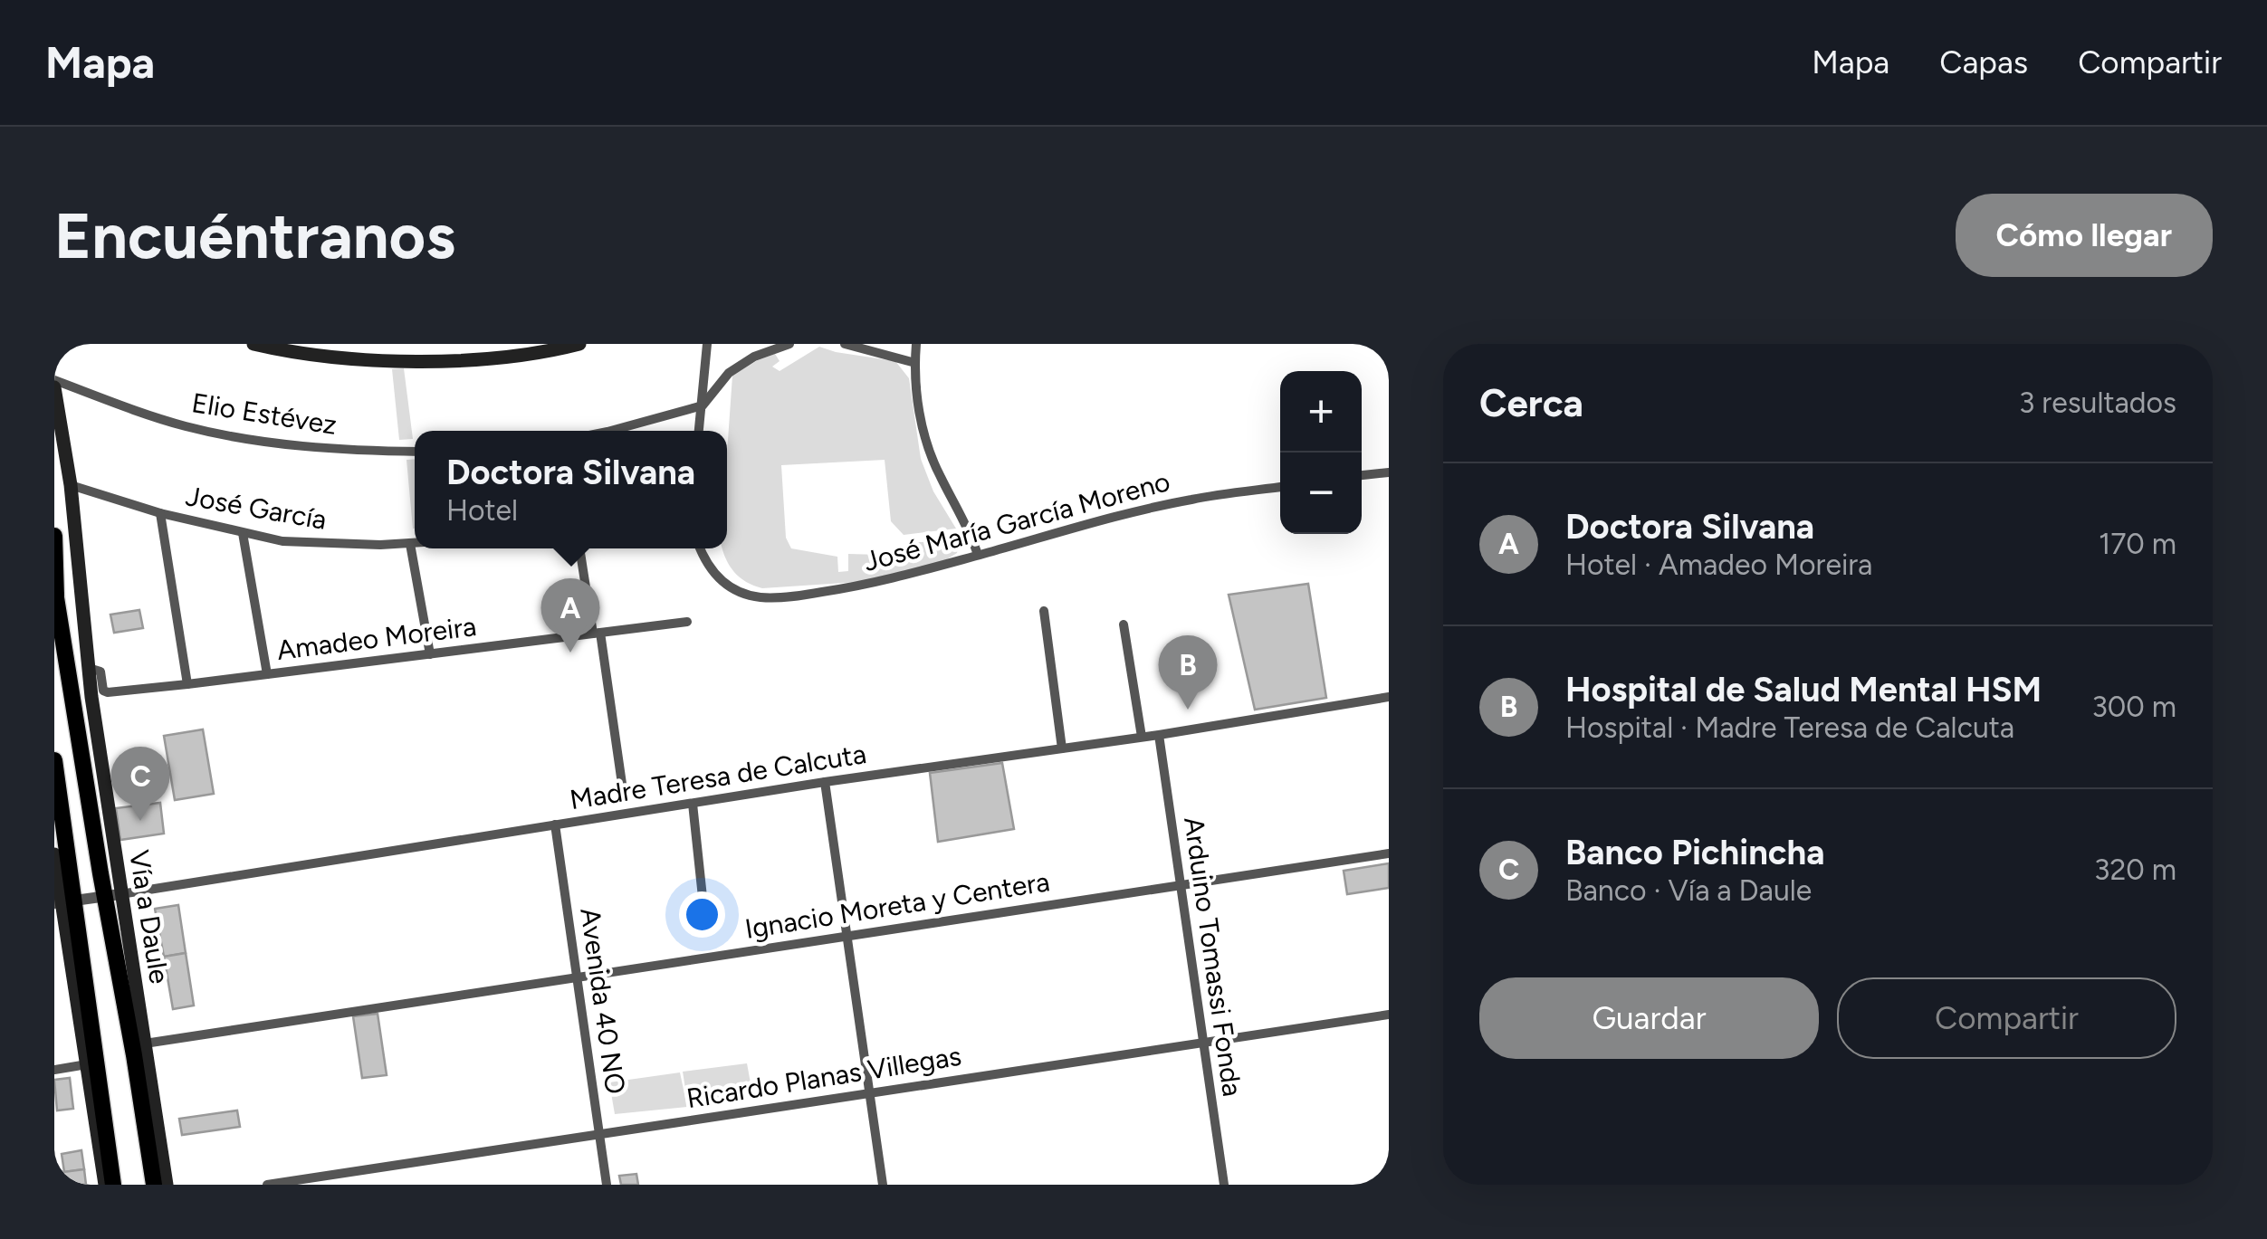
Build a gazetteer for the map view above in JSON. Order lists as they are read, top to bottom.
{
  "streets": {
    "main road": ["Vía a Daule"],
    "street": [
      "Elio Estévez",
      "José García",
      "José María García Moreno",
      "Amadeo Moreira",
      "Madre Teresa de Calcuta",
      "Ignacio Moreta y Centera",
      "Arduino Tomassi Fonda",
      "Avenida 40 NO",
      "Ricardo Planas Villegas"
    ]
  },
  "crossings": [
    ["José García", "Vía a Daule"],
    ["Amadeo Moreira", "Vía a Daule"],
    ["Madre Teresa de Calcuta", "Vía a Daule"],
    ["Madre Teresa de Calcuta", "Arduino Tomassi Fonda"],
    ["Madre Teresa de Calcuta", "Avenida 40 NO"],
    ["Ignacio Moreta y Centera", "Vía a Daule"],
    ["Ignacio Moreta y Centera", "Arduino Tomassi Fonda"],
    ["Ignacio Moreta y Centera", "Avenida 40 NO"],
    ["Arduino Tomassi Fonda", "Ricardo Planas Villegas"],
    ["Avenida 40 NO", "Ricardo Planas Villegas"]
  ],
  "page": {
    "header": "Mapa",
    "nav": ["Mapa", "Capas", "Compartir"],
    "buttons": [
      "Cómo llegar",
      ["Guardar", "Compartir"]
    ],
    "title": "Encuéntranos",
    "heading": ["Cerca", "3 resultados"],
    "map_buttons": ["+", "−"],
    "popup": ["Doctora Silvana", "Hotel"],
    "list": [
      {
        "mark": "A",
        "name": "Doctora Silvana",
        "note": "Hotel · Amadeo Moreira",
        "value": "170 m"
      },
      {
        "mark": "B",
        "name": "Hospital de Salud Mental HSM",
        "note": "Hospital · Madre Teresa de Calcuta",
        "value": "300 m"
      },
      {
        "mark": "C",
        "name": "Banco Pichincha",
        "note": "Banco · Vía a Daule",
        "value": "320 m"
      }
    ],
    "pins": ["A", "B", "C"]
  }
}
